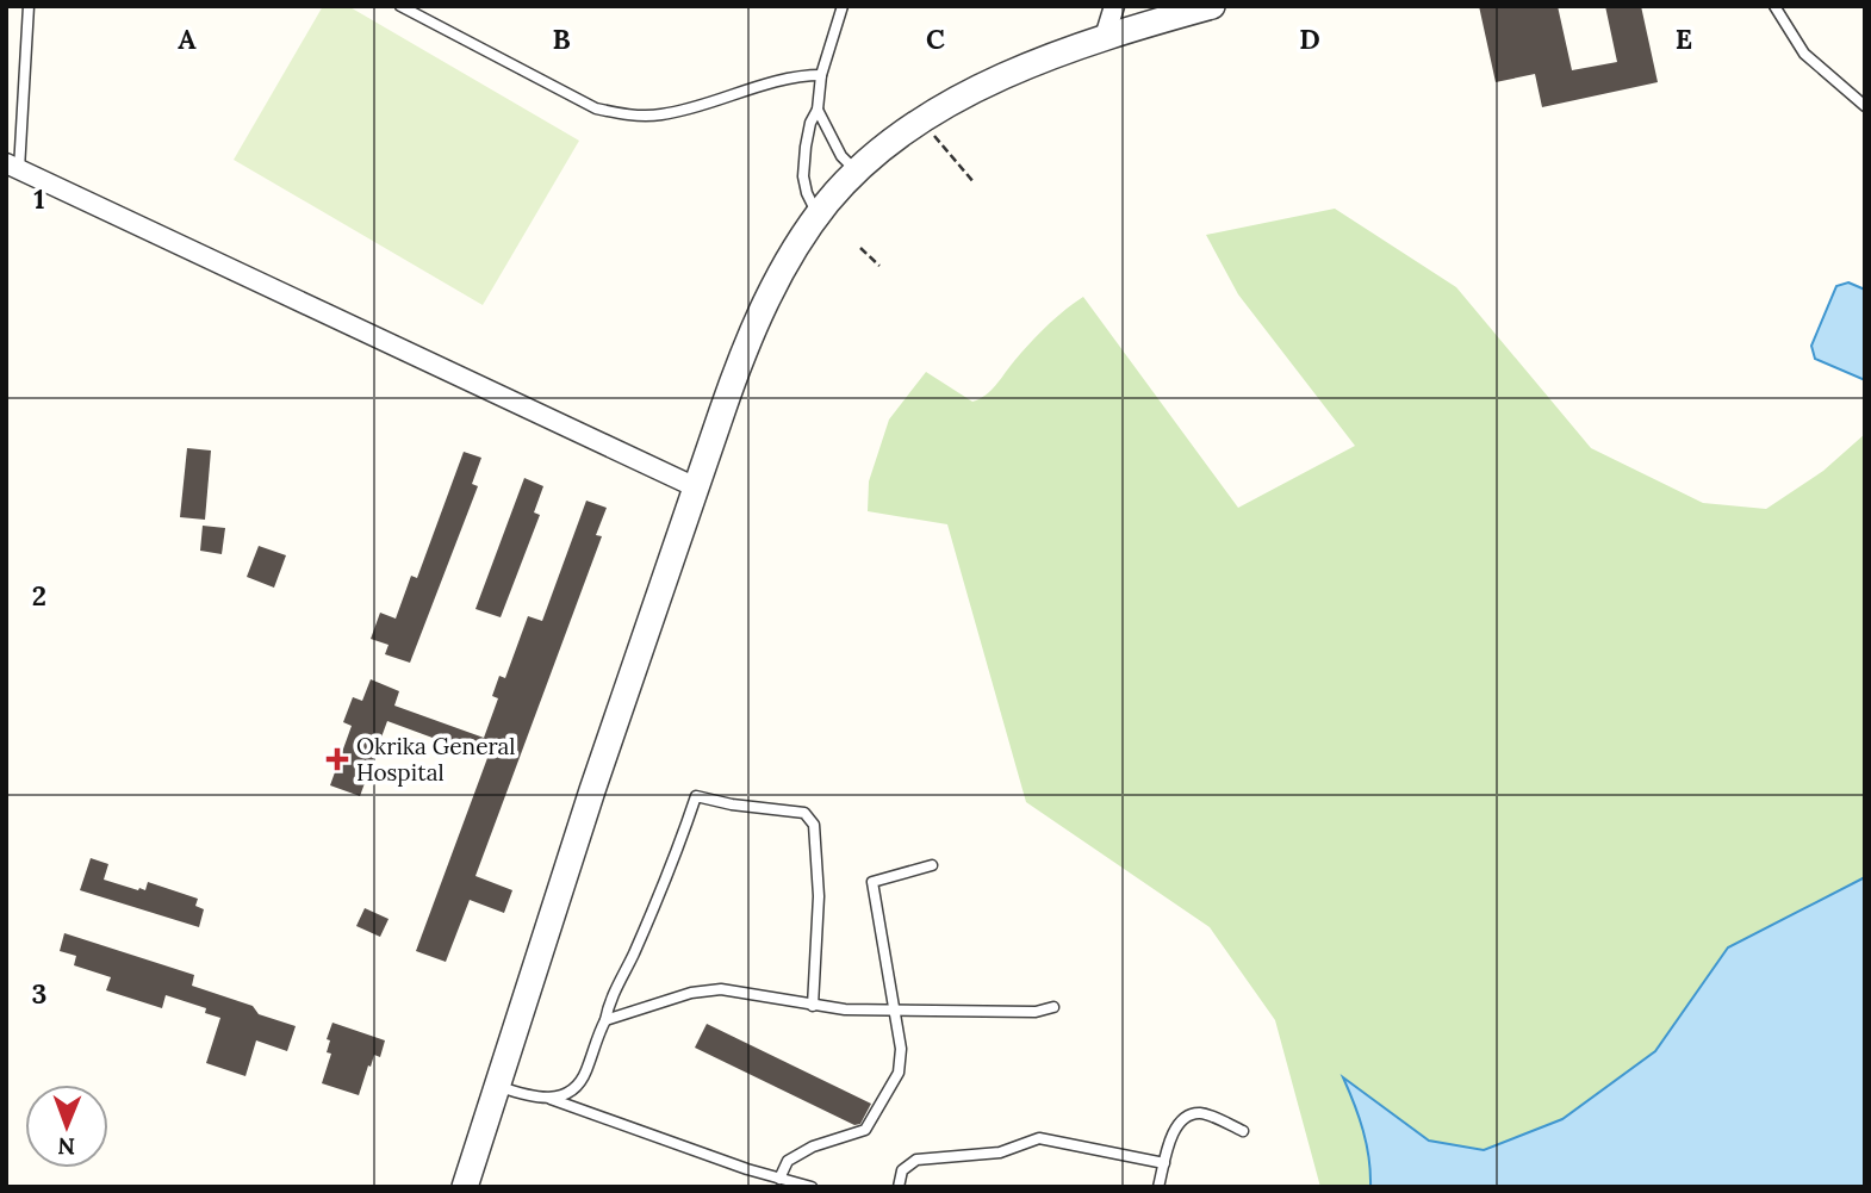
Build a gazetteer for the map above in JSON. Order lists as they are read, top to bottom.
{
  "places": {
    "health": ["Okrika General Hospital"]
  },
  "north": "bottom",
  "grid": {
    "columns": [
      "A",
      "B",
      "C",
      "D",
      "E"
    ],
    "rows": ["1", "2", "3"]
  }
}
